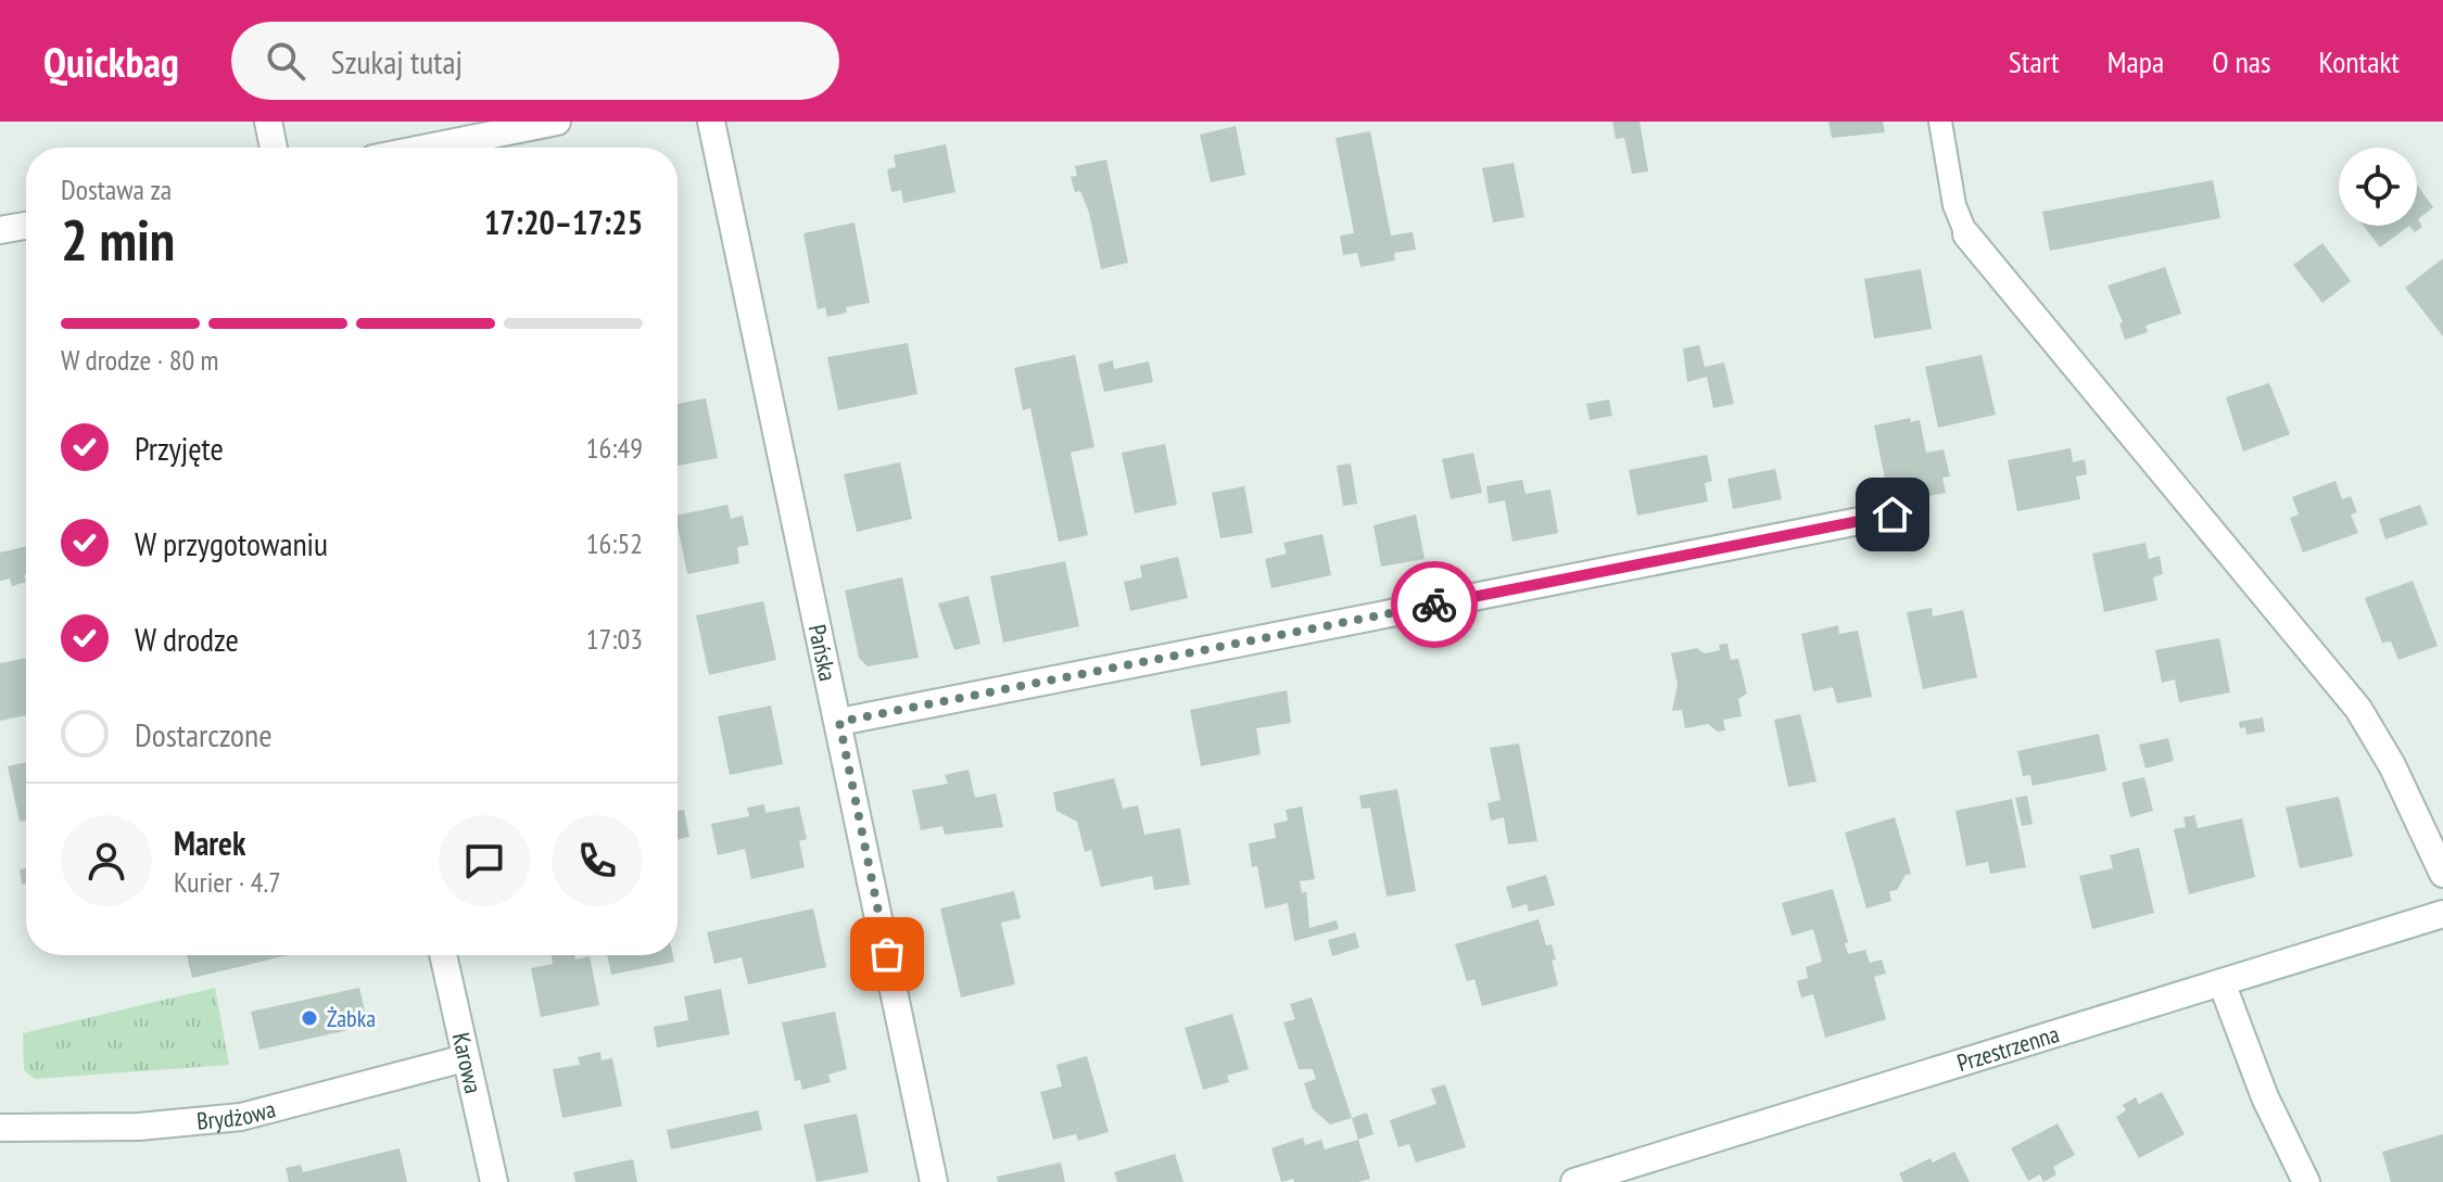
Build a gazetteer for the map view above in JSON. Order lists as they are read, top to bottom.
{
  "streets": {
    "street": [
      "Pańska",
      "Przestrzenna",
      "Karowa",
      "Brydżowa"
    ]
  },
  "crossings": [
    ["Karowa", "Brydżowa"]
  ],
  "places": ["Żabka"],
  "page": {
    "header": "Quickbag",
    "search": "Szukaj tutaj",
    "nav": [
      "Start",
      "Mapa",
      "O nas",
      "Kontakt"
    ],
    "heading": ["2 min", "Dostawa za", "17:20–17:25"],
    "panel": ["Marek", "Kurier · 4.7"],
    "bar": "W drodze · 80 m",
    "list": [
      ["Przyjęte", "16:49"],
      ["W przygotowaniu", "16:52"],
      ["W drodze", "17:03"],
      "Dostarczone"
    ]
  }
}
